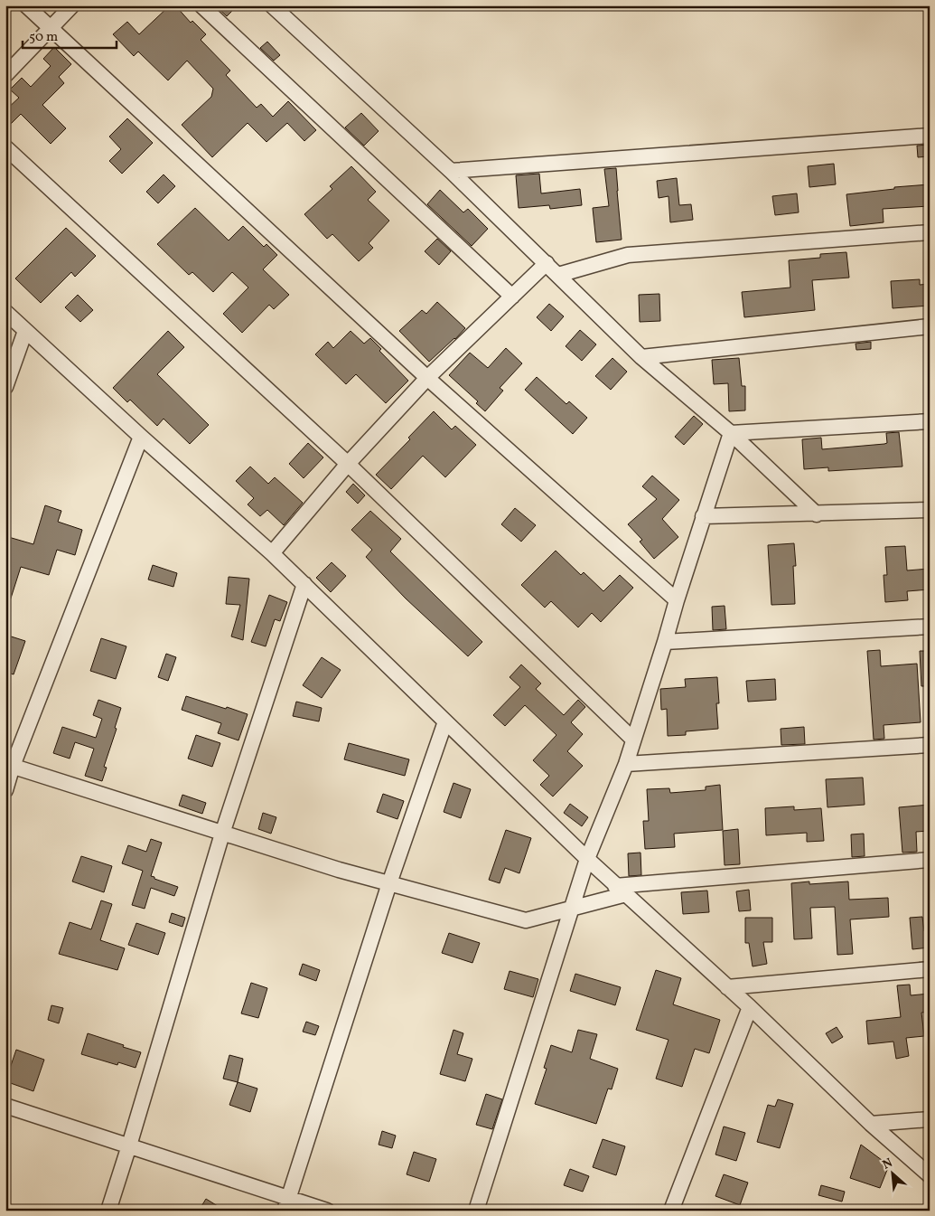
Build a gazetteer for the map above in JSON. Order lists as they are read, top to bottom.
{
  "scale_bar": "50 m",
  "north": "top left"
}
